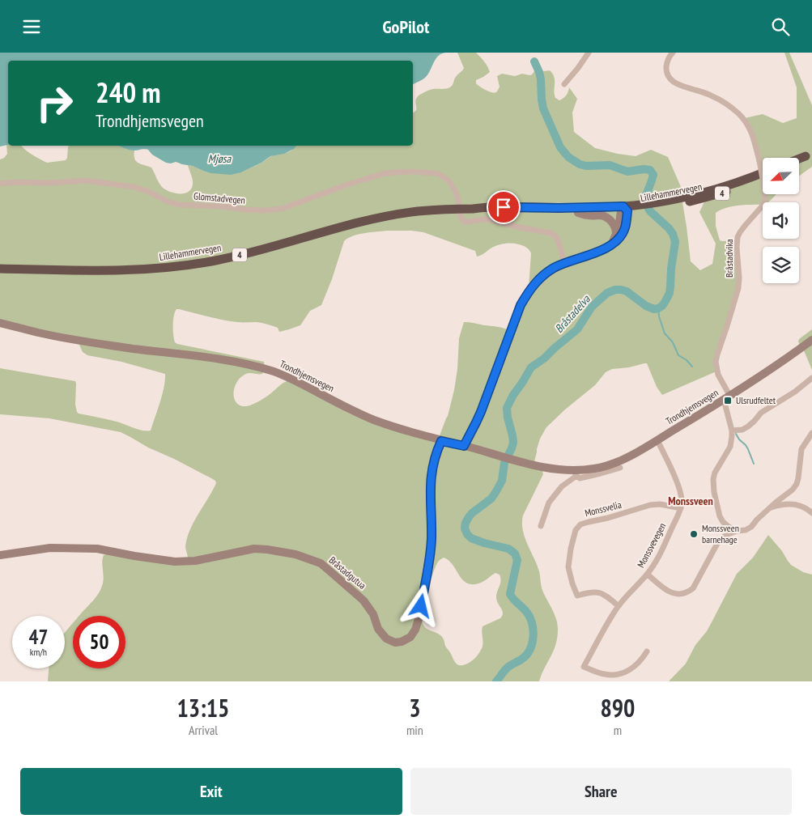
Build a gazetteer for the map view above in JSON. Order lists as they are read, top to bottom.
{
  "streets": {
    "highway": ["Lillehammervegen", "4"],
    "main road": ["Trondhjemsvegen", "Bråstadgutua"],
    "street": [
      "Glomstadvegen",
      "Bråstadvika",
      "Monssvelia",
      "Monssvevegen"
    ]
  },
  "crossings": [
    ["Bråstadvika", "Trondhjemsvegen"],
    ["Trondhjemsvegen", "Monssvevegen"],
    ["Trondhjemsvegen", "Bråstadgutua"],
    ["Monssvelia", "Monssvevegen"]
  ],
  "districts": ["Monssveen"],
  "water": ["Mjøsa", "Bråstadelva"],
  "places": {
    "transit": ["Ulsrudfeltet"],
    "other": ["Monssveen barnehage"]
  },
  "north": "bottom left",
  "page": {
    "header": "GoPilot",
    "turn": ["240 m", "Trondhjemsvegen"],
    "speed": "47 km/h",
    "limit": "50",
    "eta": [
      "13:15",
      "Arrival",
      "3",
      "min",
      "890",
      "m"
    ],
    "buttons": ["Exit", "Share"]
  }
}
